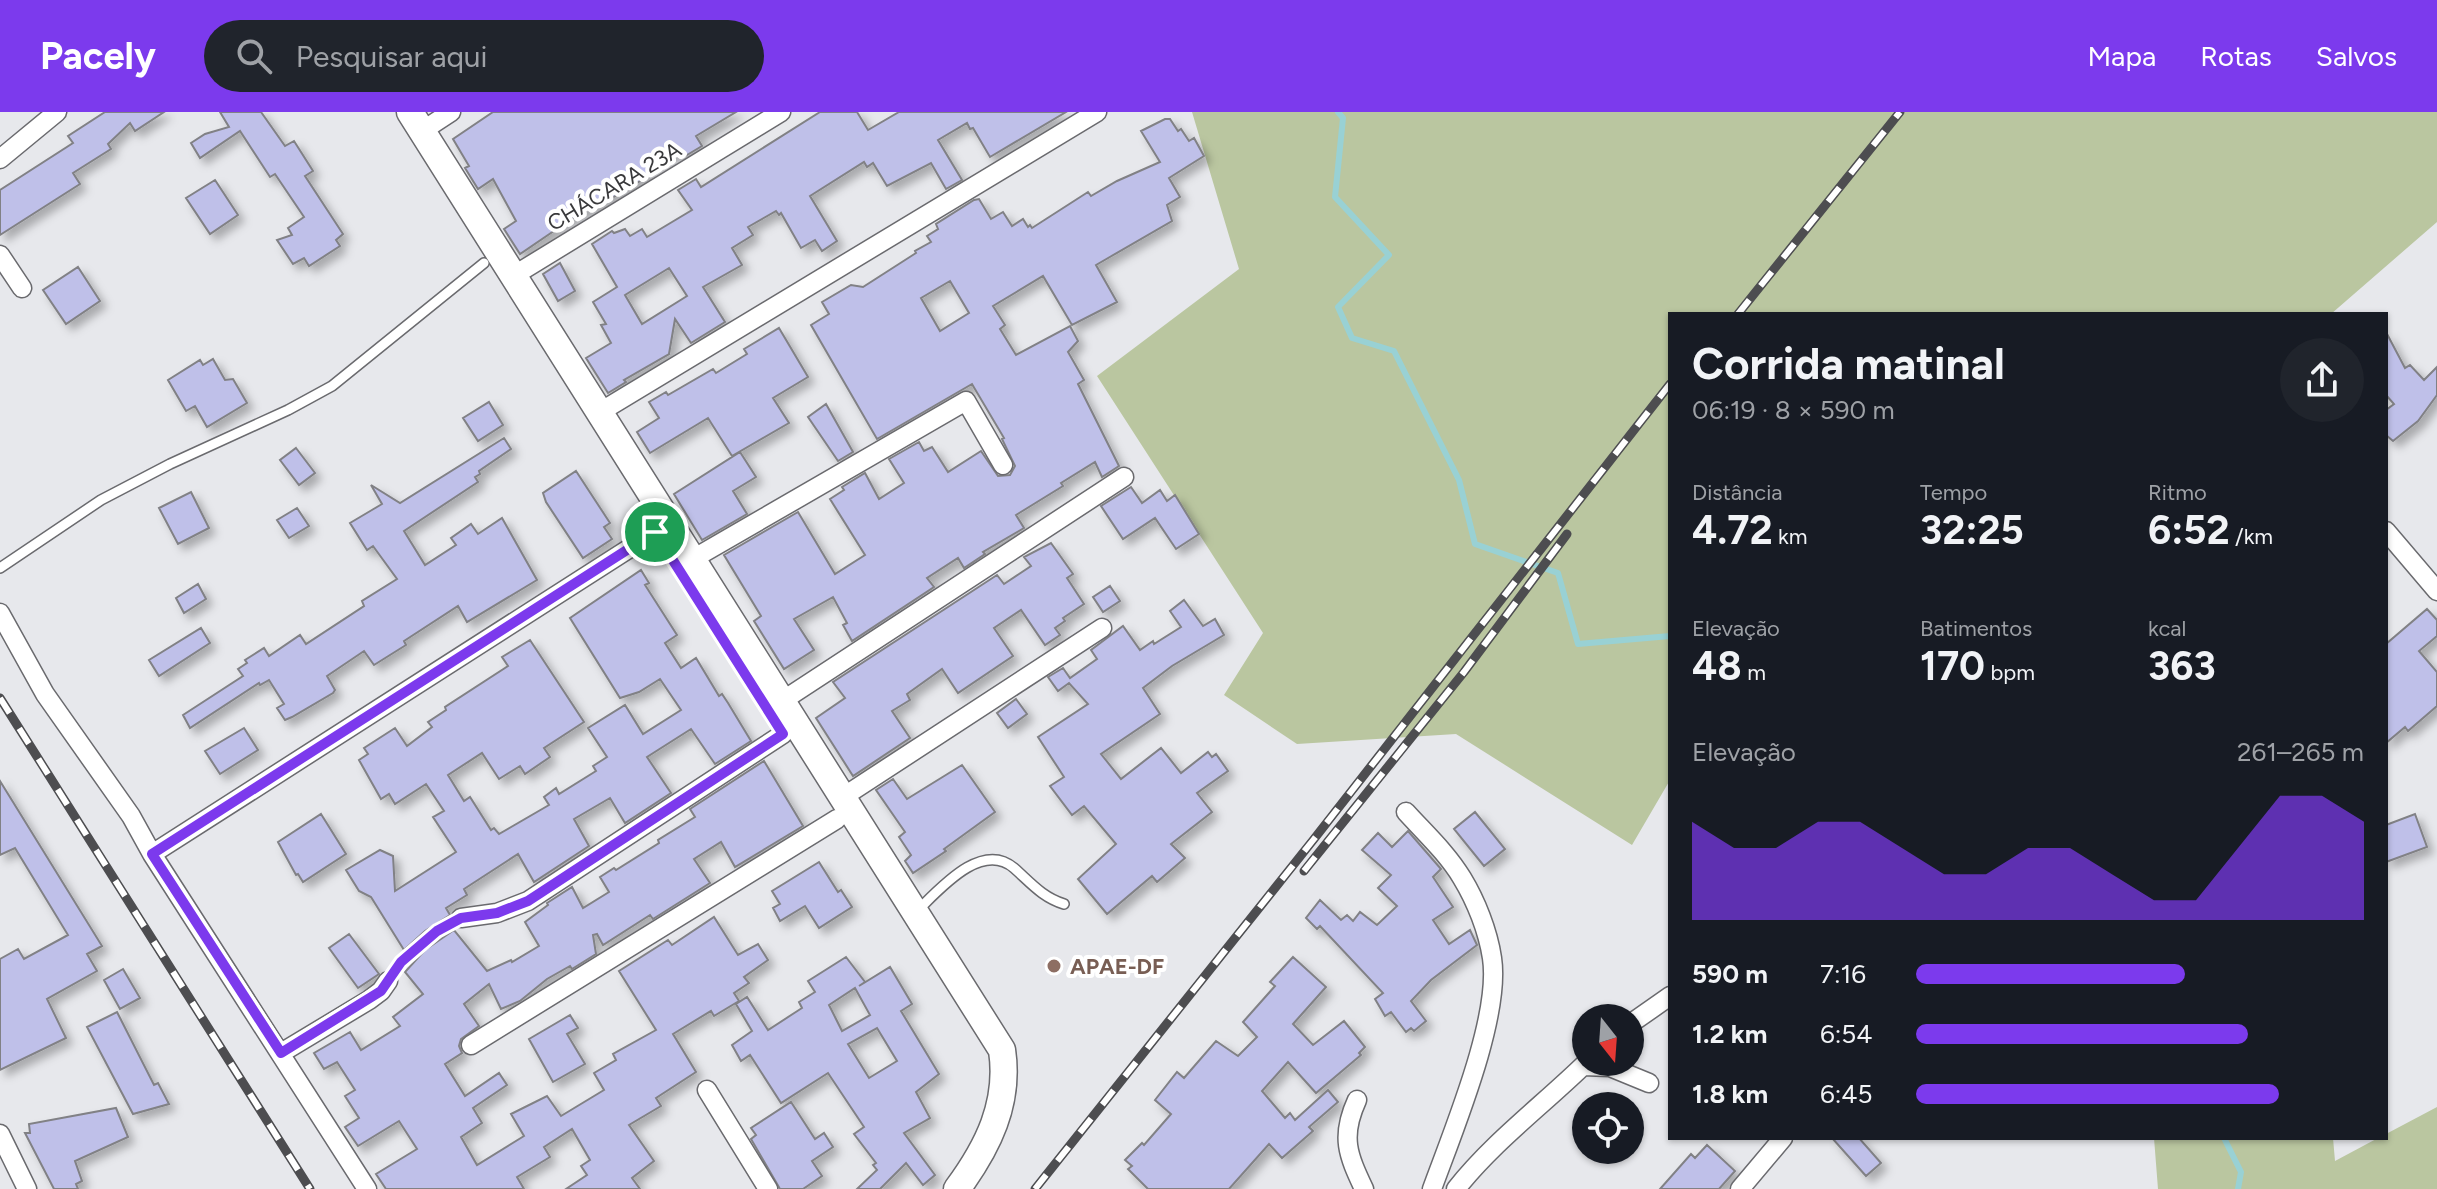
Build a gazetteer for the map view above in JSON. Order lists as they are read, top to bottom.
{
  "streets": {
    "street": ["CHÁCARA 23A"]
  },
  "places": ["APAE-DF"],
  "north": "bottom",
  "page": {
    "header": "Pacely",
    "search": "Pesquisar aqui",
    "nav": ["Mapa", "Rotas", "Salvos"],
    "heading": ["Corrida matinal", "06:19 · 8 × 590 m"],
    "stats": [
      ["Distância", "4.72 km"],
      ["Tempo", "32:25"],
      ["Ritmo", "6:52 /km"],
      ["Elevação", "48 m"],
      ["Batimentos", "170 bpm"],
      ["kcal", "363"]
    ],
    "chart": ["Elevação", "261–265 m"],
    "list": [
      {
        "name": "590 m",
        "note": "7:16"
      },
      {
        "name": "1.2 km",
        "note": "6:54"
      },
      {
        "name": "1.8 km",
        "note": "6:45"
      }
    ]
  }
}
